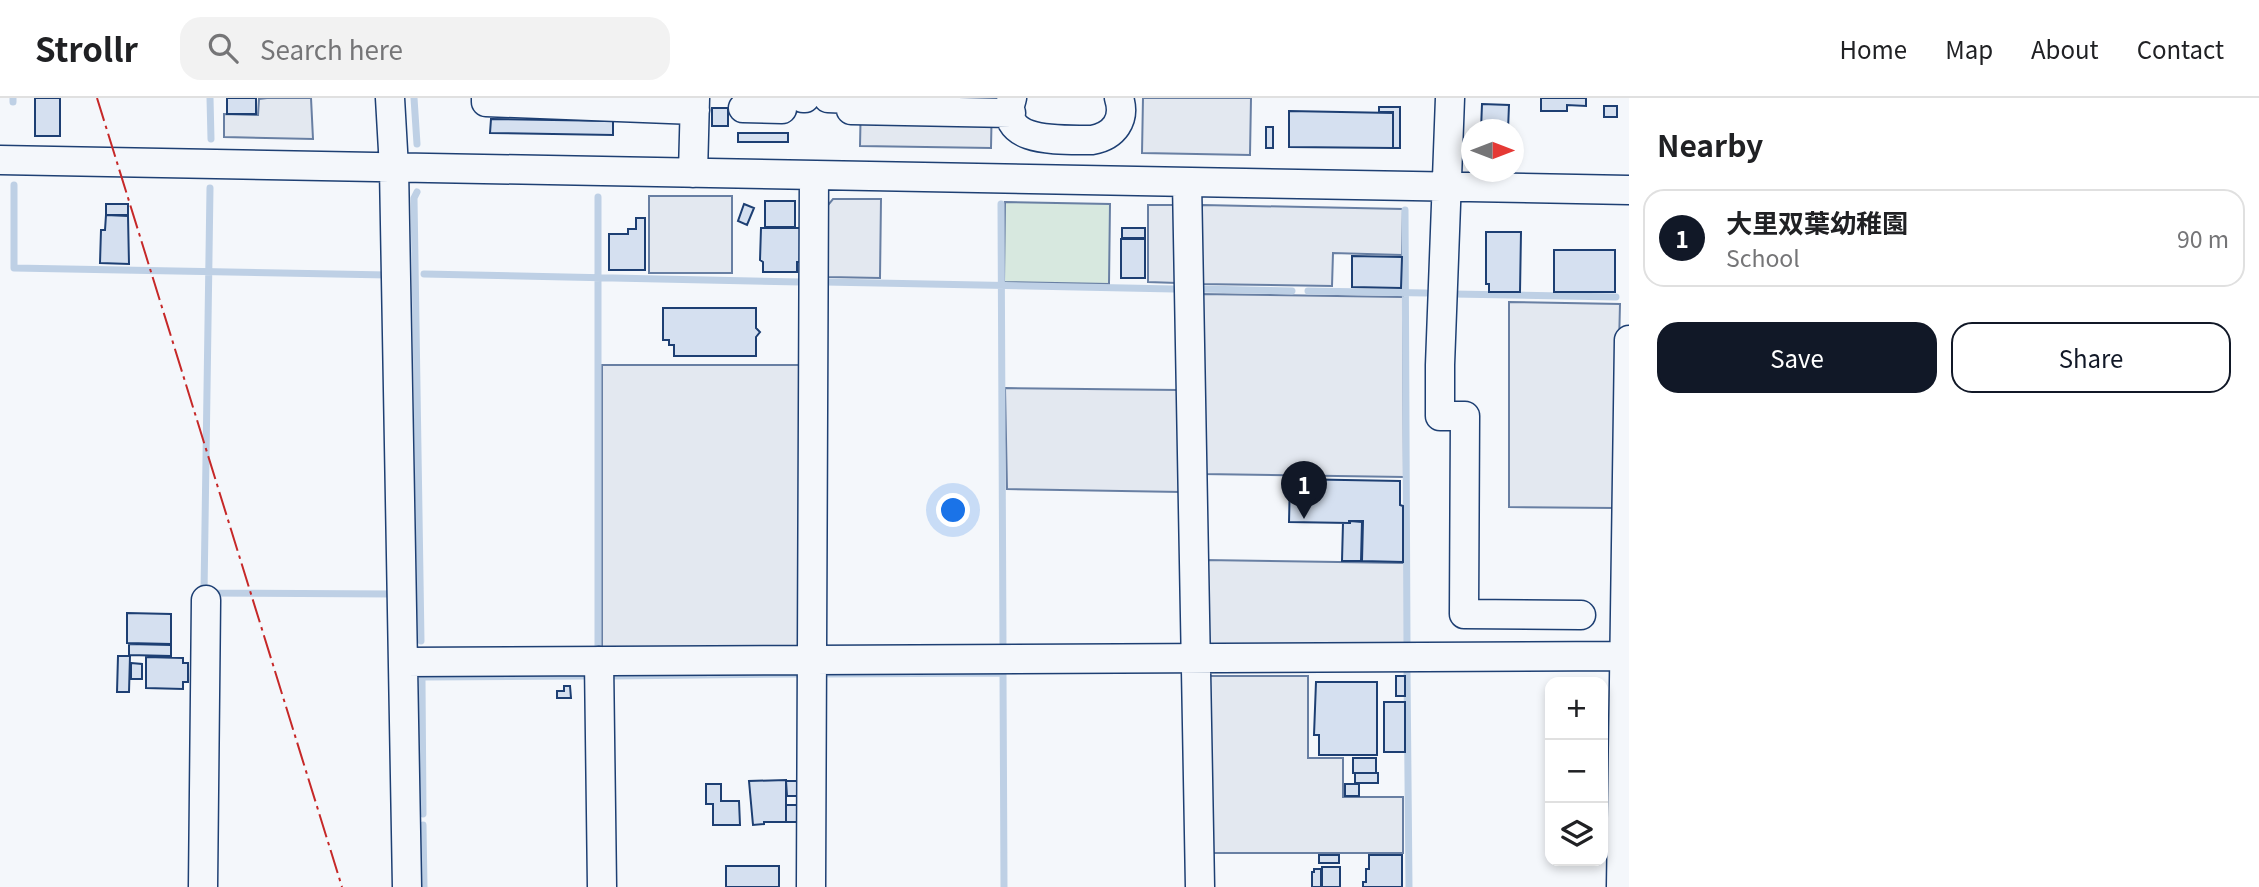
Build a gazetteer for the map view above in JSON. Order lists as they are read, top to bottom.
{
  "north": "right",
  "page": {
    "header": "Strollr",
    "search": "Search here",
    "nav": [
      "Home",
      "Map",
      "About",
      "Contact"
    ],
    "heading": "Nearby",
    "list": [
      {
        "mark": "1",
        "name": "大里双葉幼稚園",
        "note": "School",
        "value": "90 m"
      }
    ],
    "buttons": ["Save", "Share"],
    "pins": "1",
    "map_buttons": ["+", "−"]
  }
}
